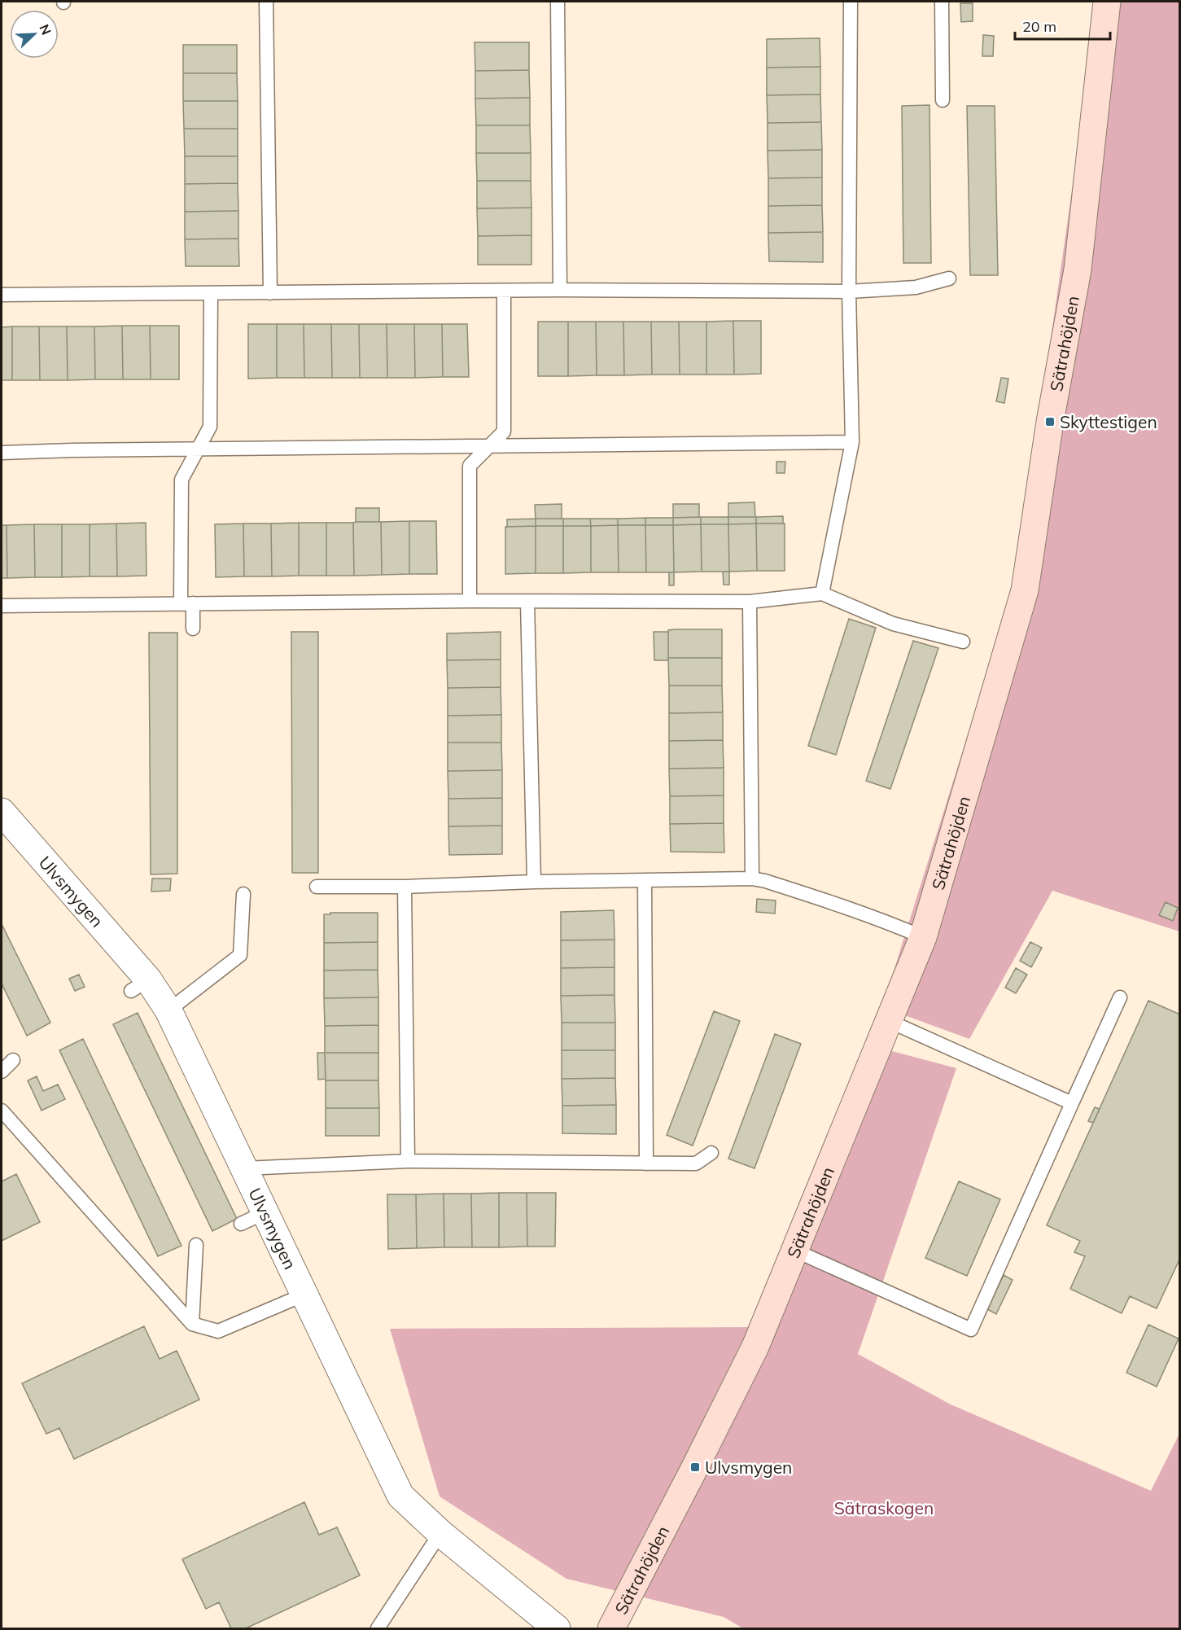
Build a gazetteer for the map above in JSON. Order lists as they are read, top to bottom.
{
  "streets": {
    "street": ["Sätrahöjden", "Ulvsmygen"]
  },
  "parks": ["Sätraskogen"],
  "places": {
    "transit": ["Skyttestigen", "Ulvsmygen"]
  },
  "scale_bar": "20 m",
  "north": "top right"
}
